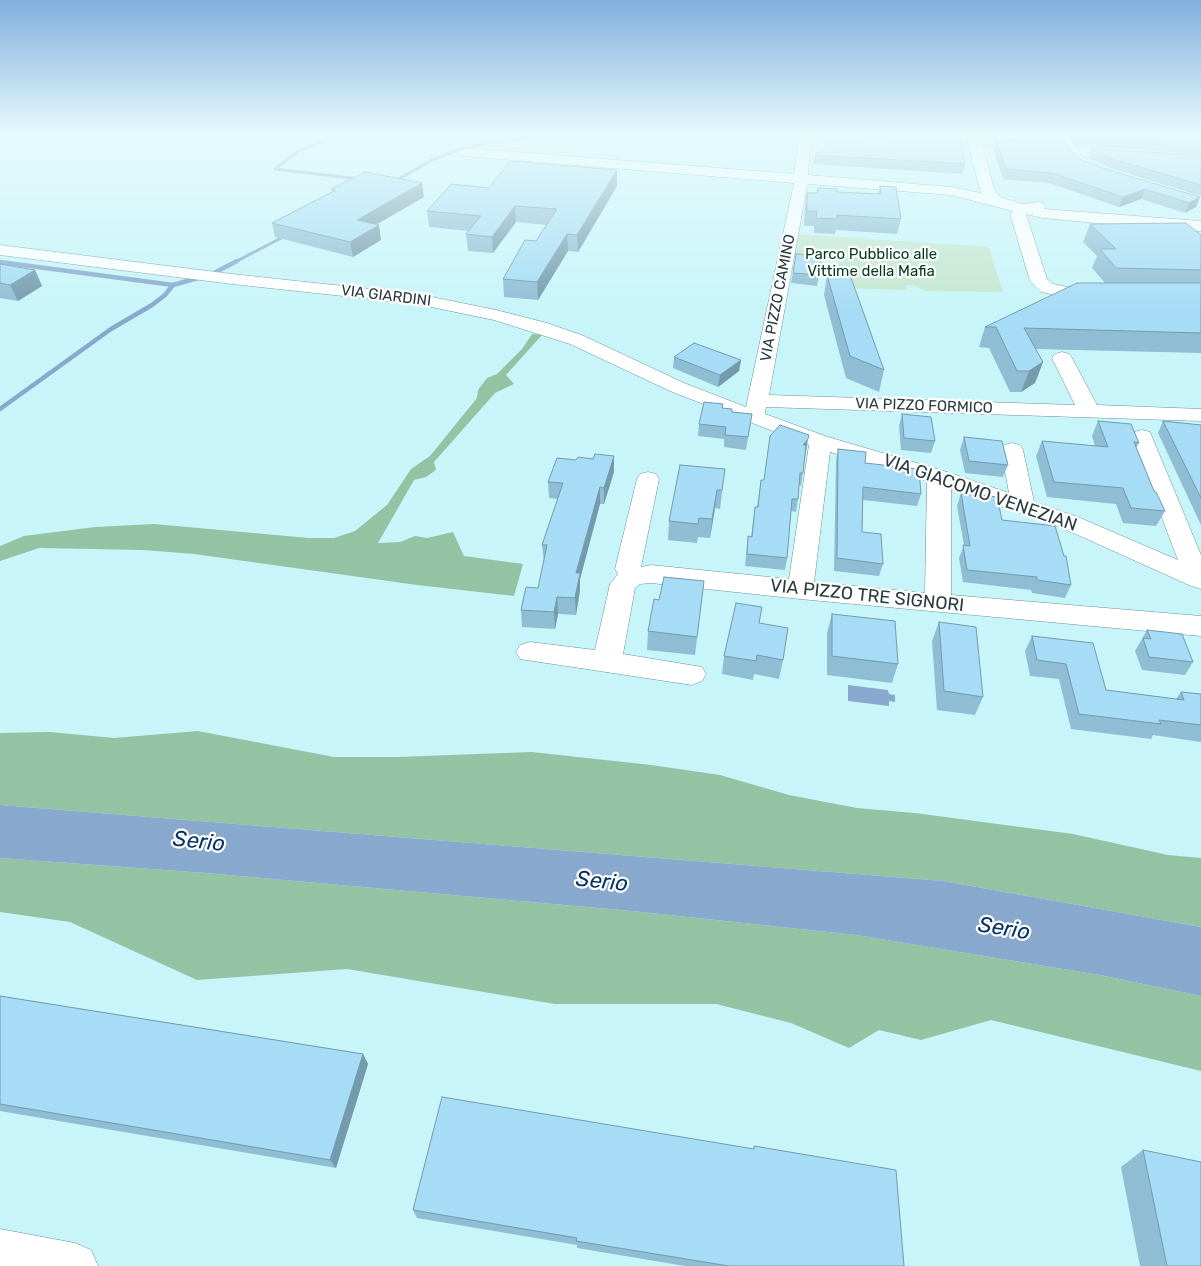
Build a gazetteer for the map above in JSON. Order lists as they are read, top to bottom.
{
  "streets": {
    "street": [
      "VIA GIARDINI",
      "VIA PIZZO CAMINO",
      "VIA PIZZO FORMICO",
      "VIA GIACOMO VENEZIAN",
      "VIA PIZZO TRE SIGNORI"
    ]
  },
  "crossings": [
    ["VIA GIARDINI", "VIA PIZZO CAMINO"],
    ["VIA GIARDINI", "VIA PIZZO FORMICO"],
    ["VIA GIARDINI", "VIA GIACOMO VENEZIAN"],
    ["VIA PIZZO CAMINO", "VIA PIZZO FORMICO"],
    ["VIA PIZZO CAMINO", "VIA GIACOMO VENEZIAN"],
    ["VIA PIZZO FORMICO", "VIA GIACOMO VENEZIAN"]
  ],
  "water": ["Serio"],
  "parks": ["Parco Pubblico alle Vittime della Mafia"]
}
